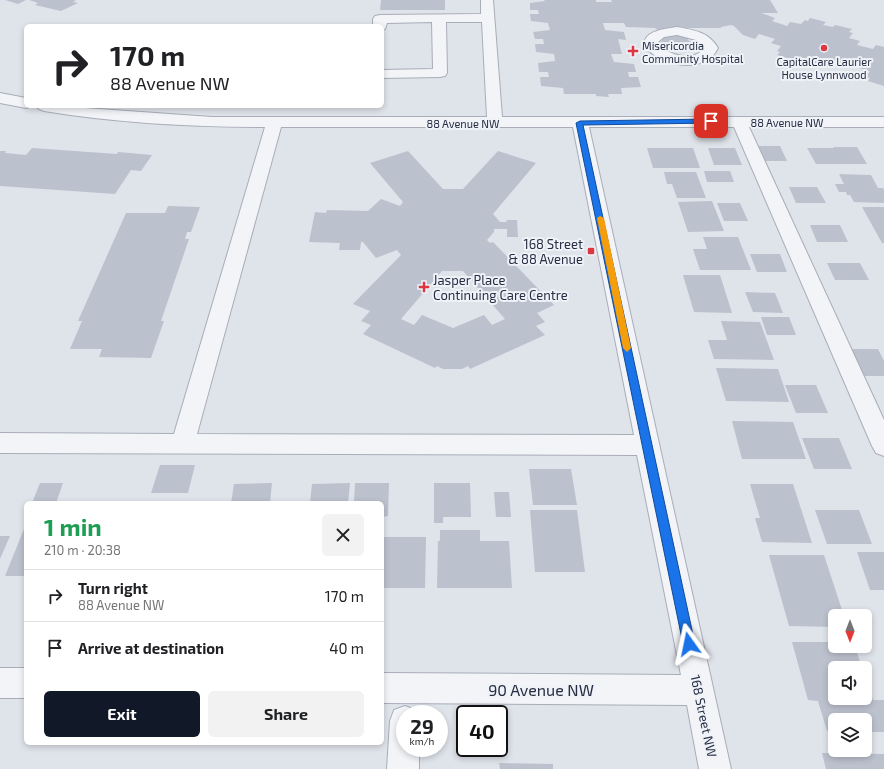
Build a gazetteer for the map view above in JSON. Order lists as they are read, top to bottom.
{
  "streets": {
    "street": ["88 Avenue NW", "90 Avenue NW", "168 Street NW"]
  },
  "crossings": [
    ["88 Avenue NW", "168 Street NW"],
    ["90 Avenue NW", "168 Street NW"]
  ],
  "places": {
    "other": ["CapitalCare Laurier House Lynnwood"],
    "health": ["Misericordia Community Hospital", "Jasper Place Continuing Care Centre"],
    "transit": ["168 Street & 88 Avenue"]
  },
  "north": "bottom",
  "page": {
    "turn": ["170 m", "88 Avenue NW"],
    "heading": ["1 min", "210 m · 20:38"],
    "list": [
      {
        "name": "Turn right",
        "note": "88 Avenue NW",
        "value": "170 m"
      },
      {
        "name": "Arrive at destination",
        "value": "40 m"
      }
    ],
    "buttons": ["Exit", "Share"],
    "speed": "29 km/h",
    "limit": "40"
  }
}
